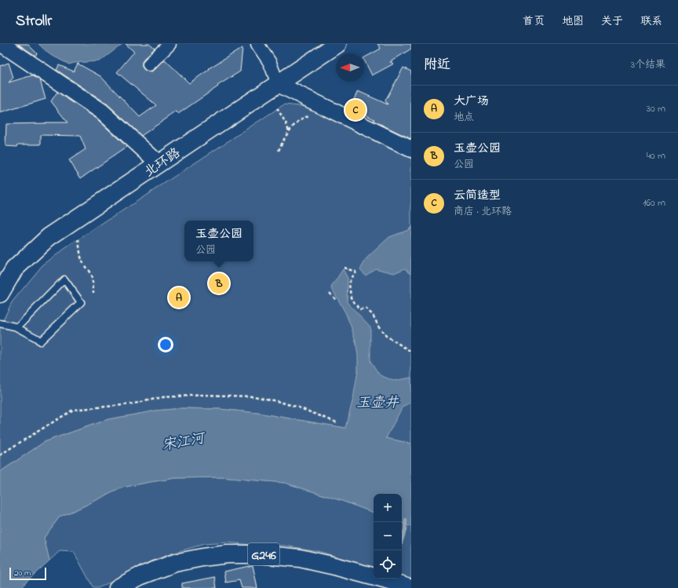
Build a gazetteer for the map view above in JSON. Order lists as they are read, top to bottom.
{
  "streets": {
    "main road": ["北环路", "G246"]
  },
  "water": ["玉壶井", "宋江河"],
  "scale_bar": "20 m",
  "north": "left",
  "page": {
    "header": "Strollr",
    "nav": [
      "首页",
      "地图",
      "关于",
      "联系"
    ],
    "heading": ["附近", "3个结果"],
    "list": [
      {
        "mark": "A",
        "name": "大广场",
        "note": "地点",
        "value": "30 m"
      },
      {
        "mark": "B",
        "name": "玉壶公园",
        "note": "公园",
        "value": "40 m"
      },
      {
        "mark": "C",
        "name": "云简造型",
        "note": "商店 · 北环路",
        "value": "160 m"
      }
    ],
    "pins": ["C", "B", "A"],
    "popup": ["玉壶公园", "公园"],
    "map_buttons": ["+", "−"],
    "scale": "20 m"
  }
}
